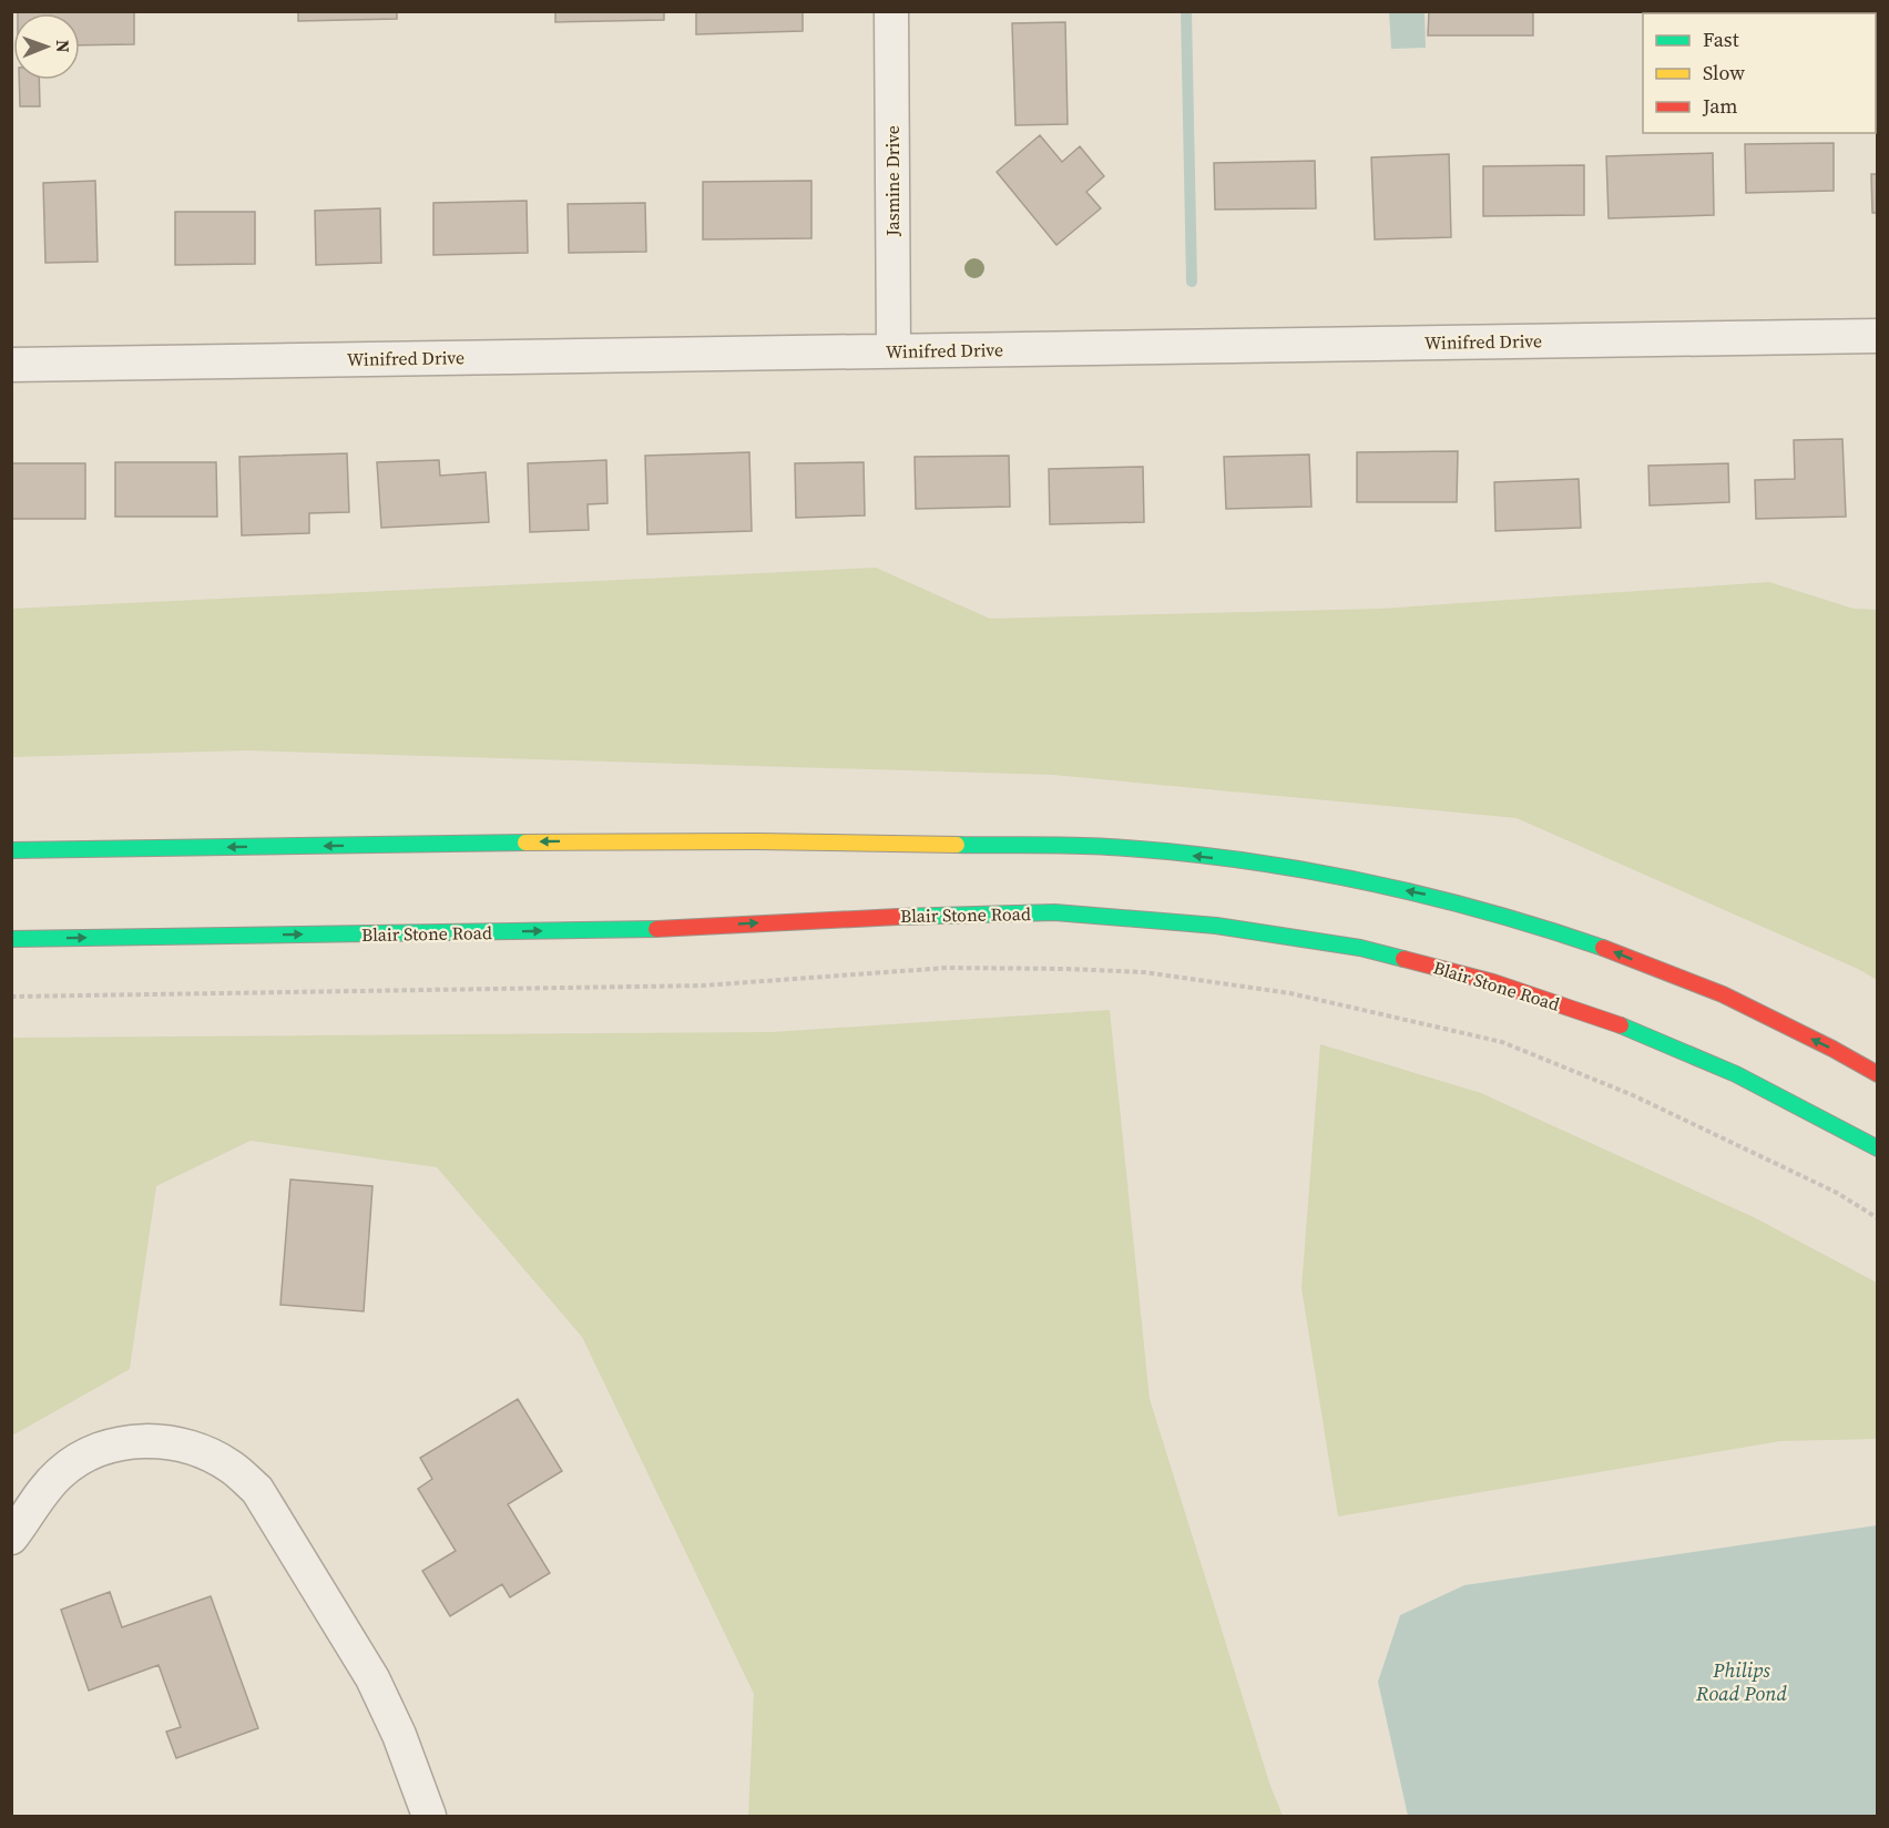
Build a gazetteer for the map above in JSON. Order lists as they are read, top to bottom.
{
  "streets": {
    "main road": ["Blair Stone Road"],
    "street": ["Jasmine Drive", "Winifred Drive"]
  },
  "crossings": [
    ["Jasmine Drive", "Winifred Drive"]
  ],
  "water": ["Philips Road Pond"],
  "legend": ["Fast", "Slow", "Jam"],
  "north": "right"
}
